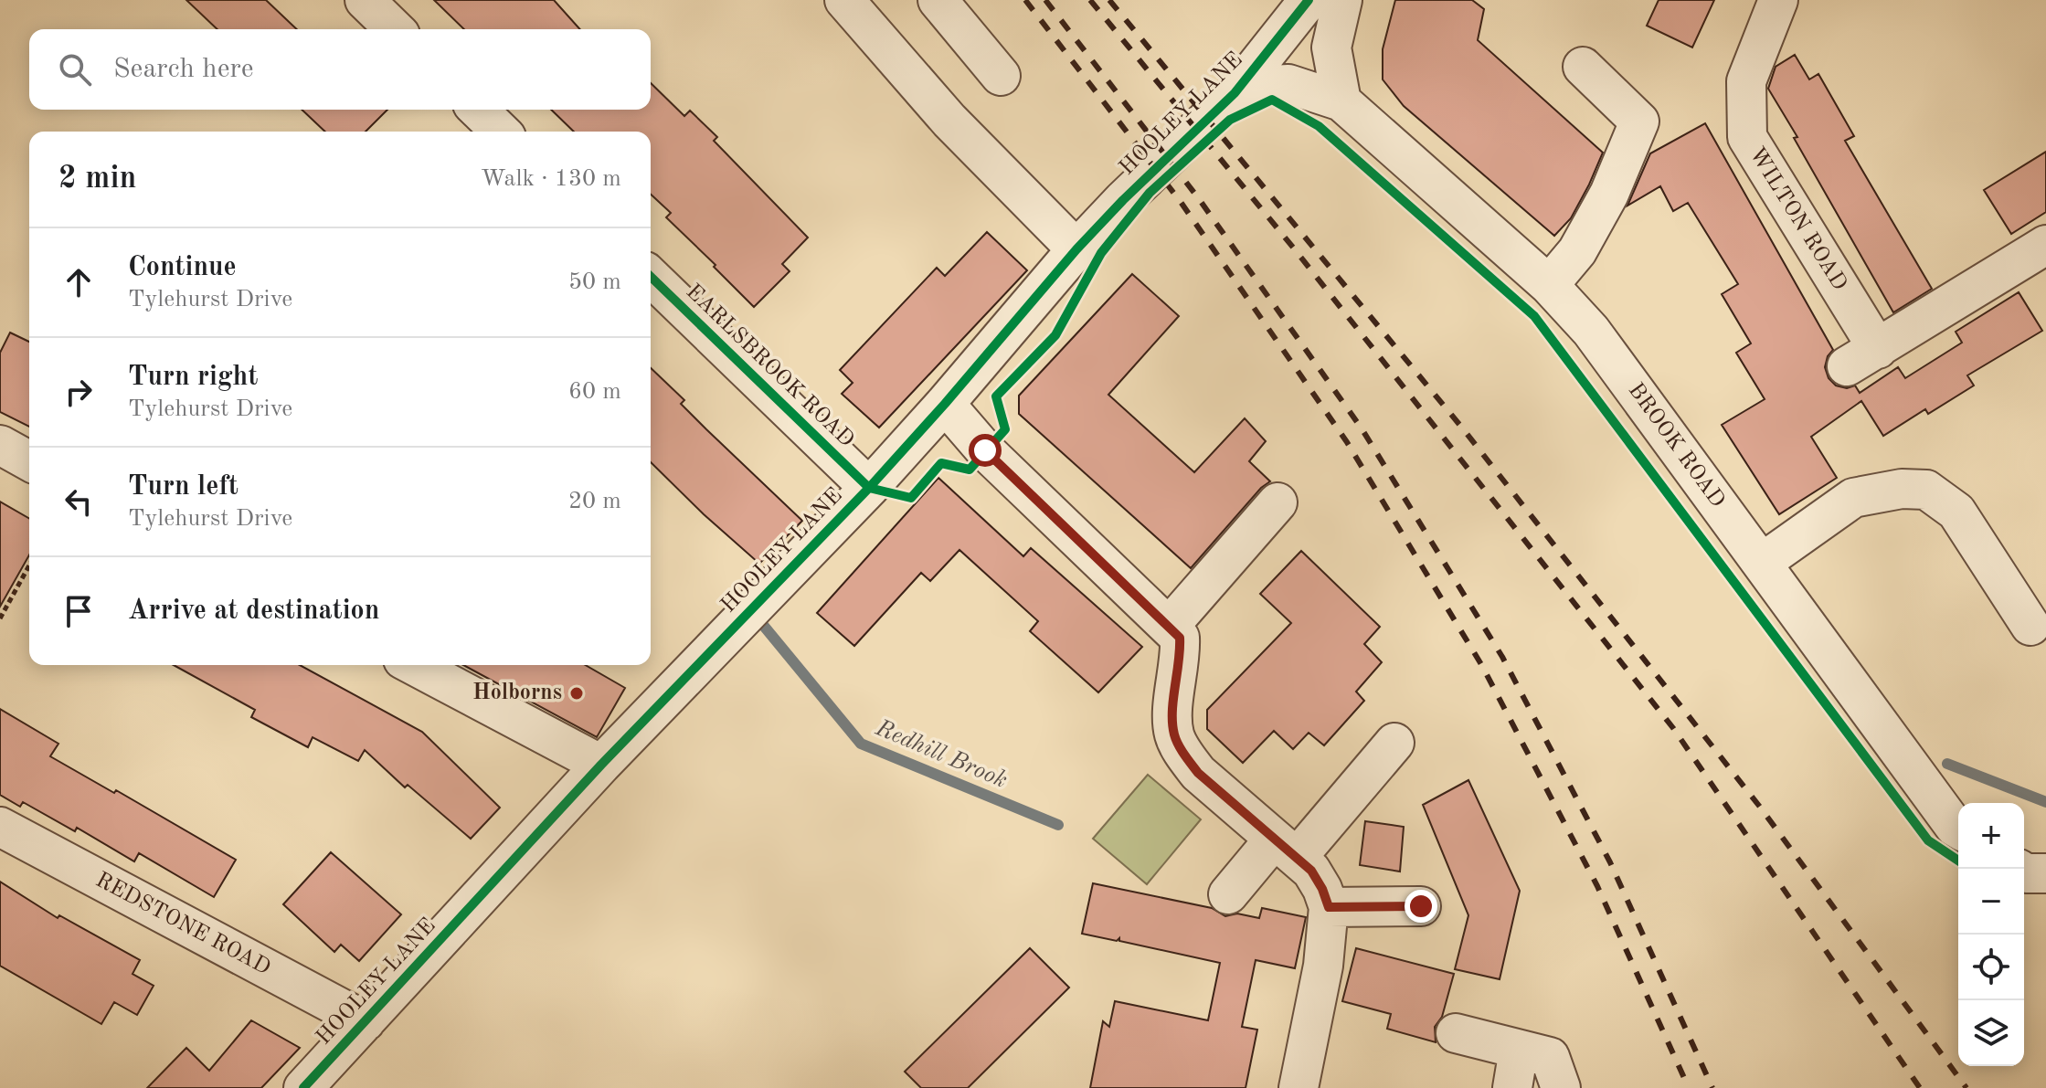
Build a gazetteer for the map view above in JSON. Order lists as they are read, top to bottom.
{
  "streets": {
    "street": [
      "HOOLEY LANE",
      "WILTON ROAD",
      "EARLSBROOK ROAD",
      "BROOK ROAD",
      "REDSTONE ROAD"
    ]
  },
  "crossings": [
    ["HOOLEY LANE", "EARLSBROOK ROAD"],
    ["HOOLEY LANE", "BROOK ROAD"],
    ["HOOLEY LANE", "REDSTONE ROAD"]
  ],
  "water": ["Redhill Brook"],
  "places": ["Holborns"],
  "page": {
    "search": "Search here",
    "heading": ["2 min", "Walk · 130 m"],
    "list": [
      ["Continue", "Tylehurst Drive", "50 m"],
      ["Turn right", "Tylehurst Drive", "60 m"],
      ["Turn left", "Tylehurst Drive", "20 m"],
      "Arrive at destination"
    ],
    "map_buttons": ["+", "−"]
  }
}
